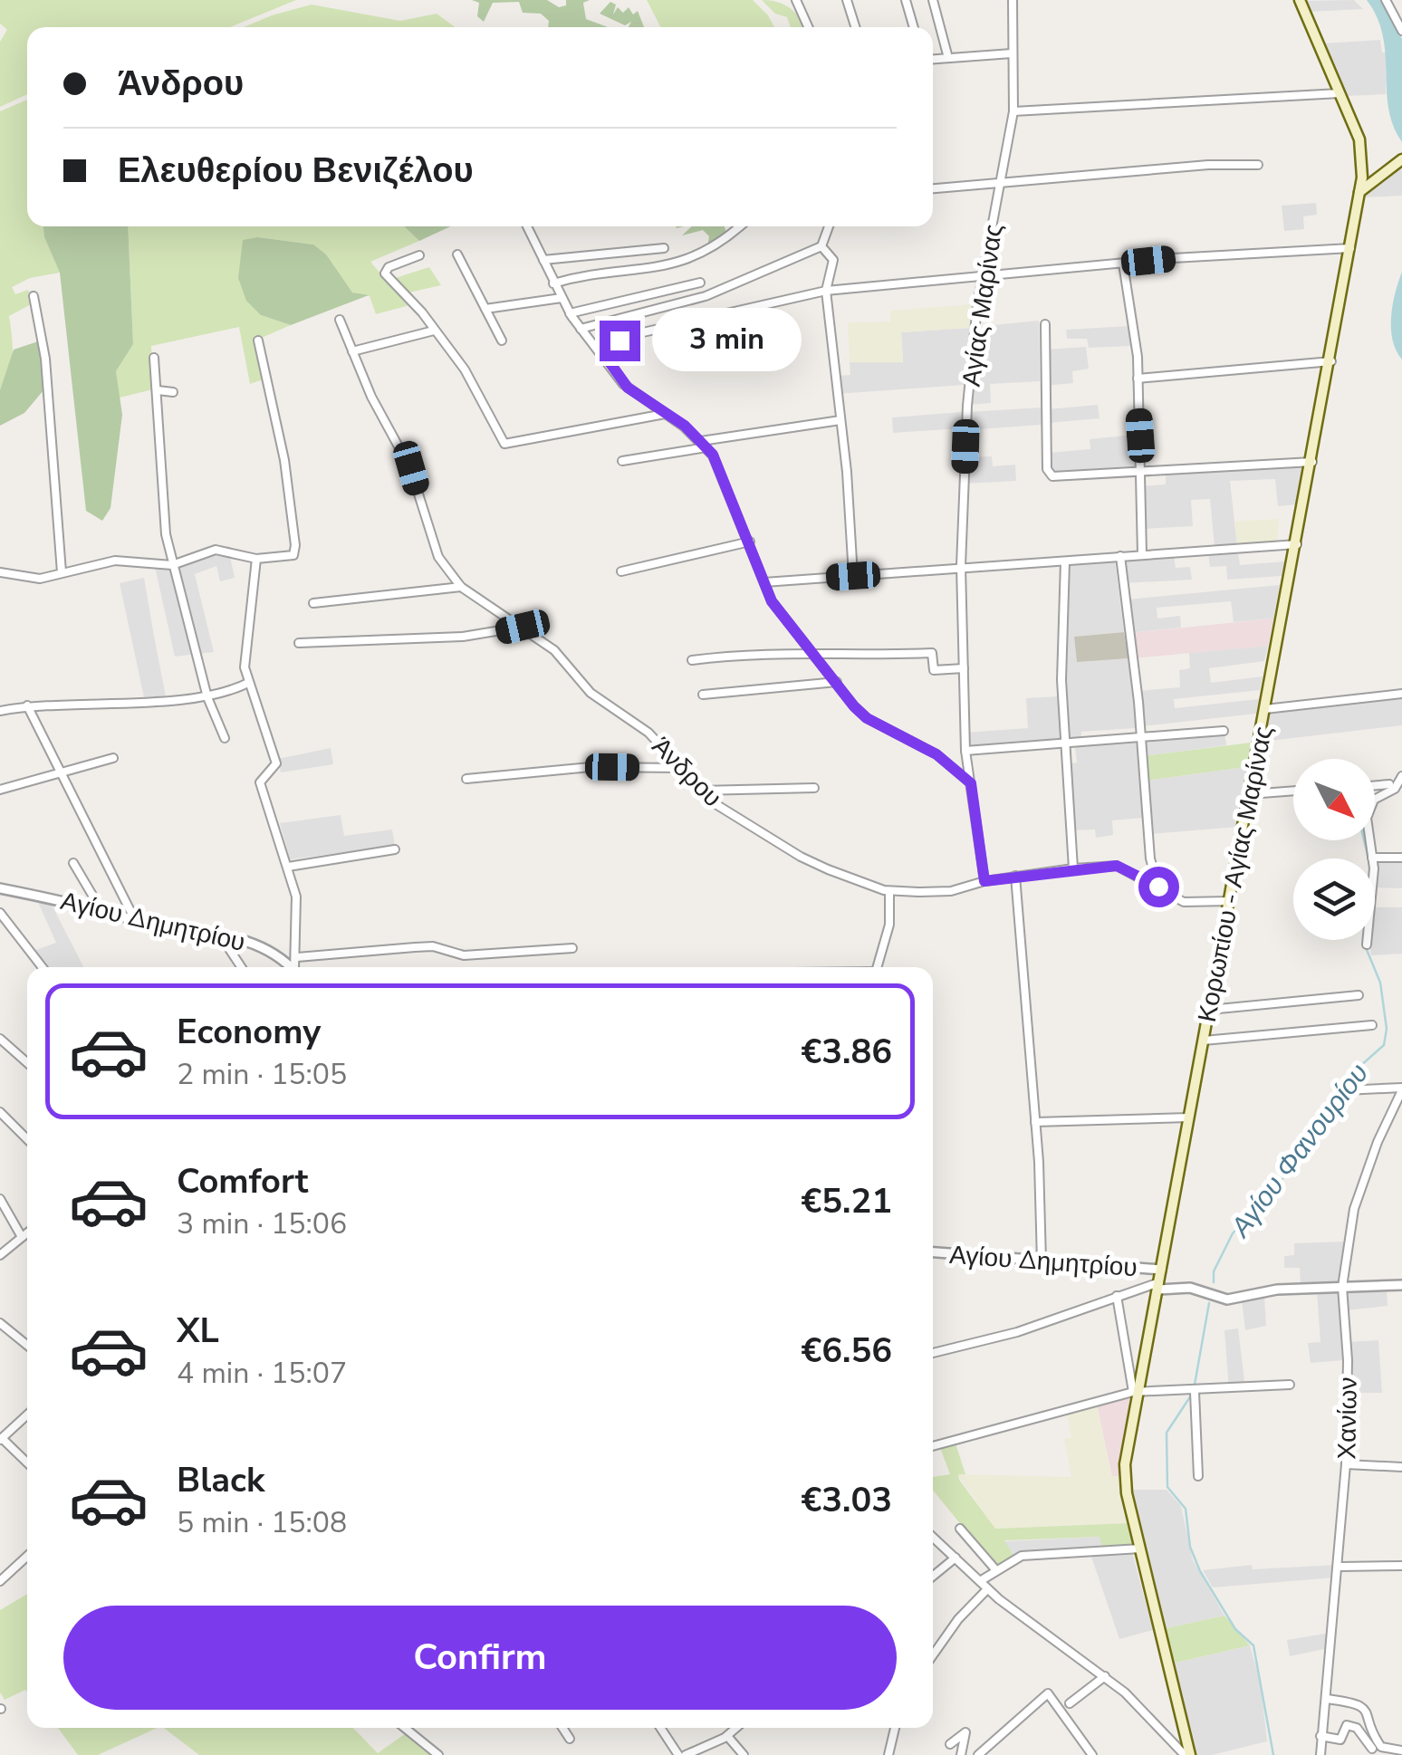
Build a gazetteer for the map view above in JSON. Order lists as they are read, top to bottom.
{
  "streets": {
    "main road": ["Κορωπίου - Αγίας Μαρίνας"],
    "street": [
      "Αγίας Μαρίνας",
      "Άνδρου",
      "Αγίου Δημητρίου",
      "Χανίων"
    ]
  },
  "crossings": [
    ["Αγίας Μαρίνας", "Άνδρου"],
    ["Άνδρου", "Κορωπίου - Αγίας Μαρίνας"],
    ["Κορωπίου - Αγίας Μαρίνας", "Αγίου Δημητρίου"]
  ],
  "water": ["Αγίου Φανουρίου"],
  "north": "bottom right",
  "page": {
    "banner": ["Άνδρου", "Ελευθερίου Βενιζέλου"],
    "bubble": "3 min",
    "list": [
      {
        "name": "Economy",
        "note": "2 min · 15:05",
        "value": "€3.86"
      },
      {
        "name": "Comfort",
        "note": "3 min · 15:06",
        "value": "€5.21"
      },
      {
        "name": "XL",
        "note": "4 min · 15:07",
        "value": "€6.56"
      },
      {
        "name": "Black",
        "note": "5 min · 15:08",
        "value": "€3.03"
      }
    ],
    "buttons": "Confirm"
  }
}
